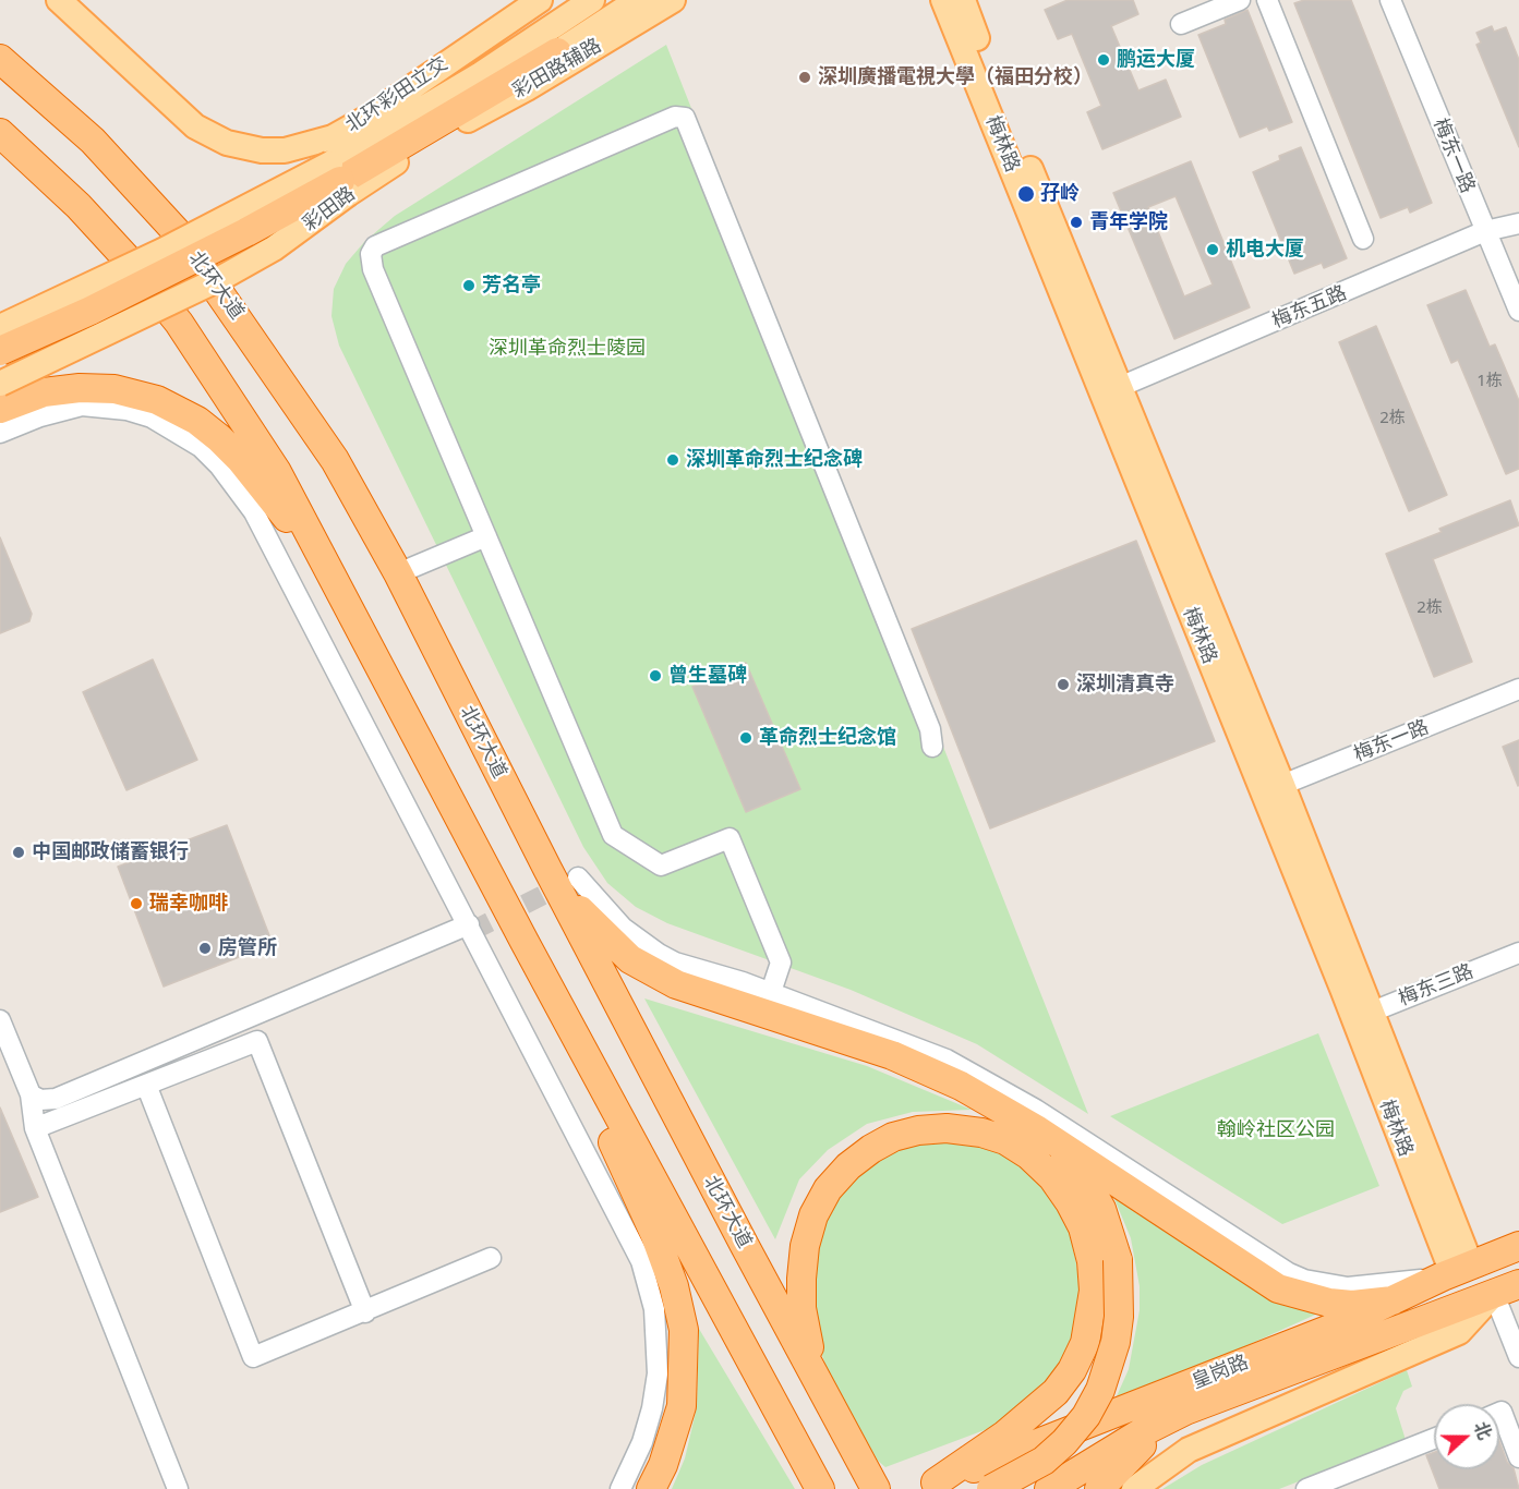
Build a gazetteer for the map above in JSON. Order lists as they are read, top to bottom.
{
  "streets": {
    "highway": ["北环大道", "皇岗路"],
    "main road": [
      "彩田路辅路",
      "北环彩田立交",
      "梅林路",
      "彩田路"
    ],
    "street": ["梅东一路", "梅东五路", "梅东三路"]
  },
  "crossings": [
    ["彩田路辅路", "彩田路"],
    ["梅林路", "梅东一路"],
    ["梅林路", "梅东五路"],
    ["梅林路", "梅东三路"],
    ["梅林路", "皇岗路"],
    ["梅东一路", "梅东五路"]
  ],
  "parks": ["深圳革命烈士陵园", "翰岭社区公园"],
  "places": [
    "鹏运大厦",
    "深圳廣播電視大學（福田分校）",
    "孖岭",
    "青年学院",
    "机电大厦",
    "芳名亭",
    "深圳革命烈士纪念碑",
    "曾生墓碑",
    "深圳清真寺",
    "革命烈士纪念馆",
    "中国邮政储蓄银行",
    "瑞幸咖啡",
    "房管所"
  ],
  "house_numbers": ["1栋", "2栋", "2栋"],
  "north": "right"
}
